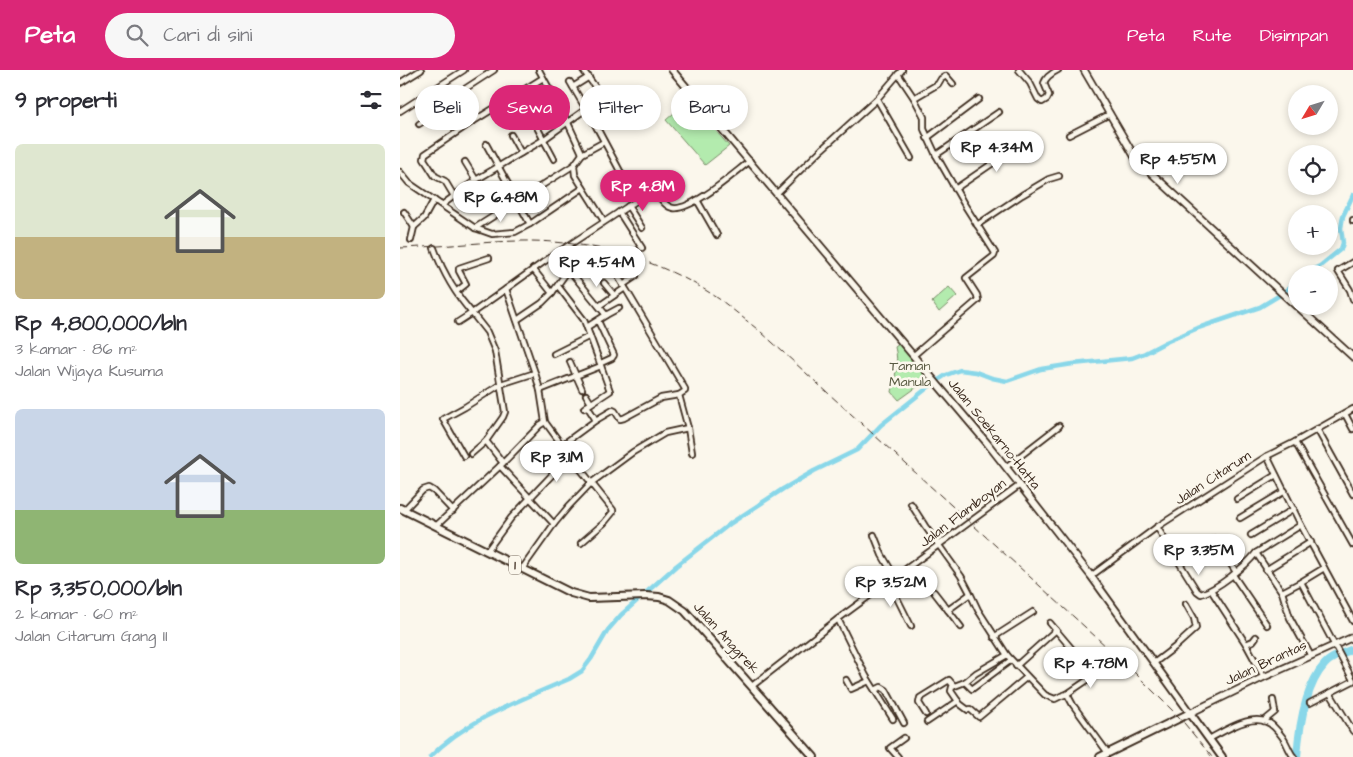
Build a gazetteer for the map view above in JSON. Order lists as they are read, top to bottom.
{
  "streets": {
    "highway": ["Jalan Soekarno-Hatta", "1", "Jalan Anggrek"],
    "main road": ["Jalan Brantas"],
    "street": ["Jalan Citarum", "Jalan Flamboyan"]
  },
  "crossings": [
    ["Jalan Soekarno-Hatta", "Jalan Citarum"],
    ["Jalan Soekarno-Hatta", "Jalan Flamboyan"],
    ["Jalan Soekarno-Hatta", "Jalan Brantas"],
    ["Jalan Flamboyan", "Jalan Anggrek"]
  ],
  "parks": ["Taman Manula"],
  "north": "bottom left",
  "page": {
    "header": "Peta",
    "search": "Cari di sini",
    "nav": ["Peta", "Rute", "Disimpan"],
    "heading": "9 properti",
    "map_buttons": ["+", "−"],
    "chip": [
      "Beli",
      "Sewa",
      "Filter",
      "Baru"
    ],
    "list": [
      {
        "name": "Rp 4,800,000/bln",
        "note": "3 kamar · 86 m² · Jalan Wijaya Kusuma"
      },
      {
        "name": "Rp 3,350,000/bln",
        "note": "2 kamar · 60 m² · Jalan Citarum Gang II"
      }
    ],
    "price": [
      "Rp 4.34M",
      "Rp 4.55M",
      "Rp 4.8M",
      "Rp 6.48M",
      "Rp 4.54M",
      "Rp 3.1M",
      "Rp 3.35M",
      "Rp 3.52M",
      "Rp 4.78M"
    ]
  }
}
